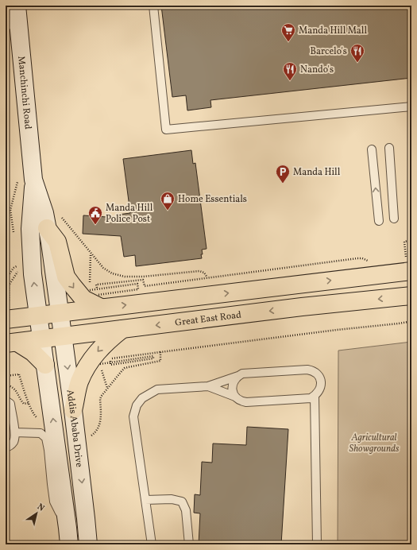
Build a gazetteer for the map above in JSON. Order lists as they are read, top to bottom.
{
  "streets": {
    "main road": ["Manchinchi Road", "Great East Road", "Addis Ababa Drive"]
  },
  "crossings": [
    ["Manchinchi Road", "Addis Ababa Drive"],
    ["Great East Road", "Addis Ababa Drive"]
  ],
  "parks": ["Agricultural Showgrounds"],
  "places": {
    "supermarket": ["Manda Hill Mall"],
    "restaurant": ["Barcelo's", "Nando's"],
    "parking": ["Manda Hill"],
    "shop": ["Home Essentials"],
    "public building": ["Manda Hill Police Post"]
  },
  "north": "top right"
}
